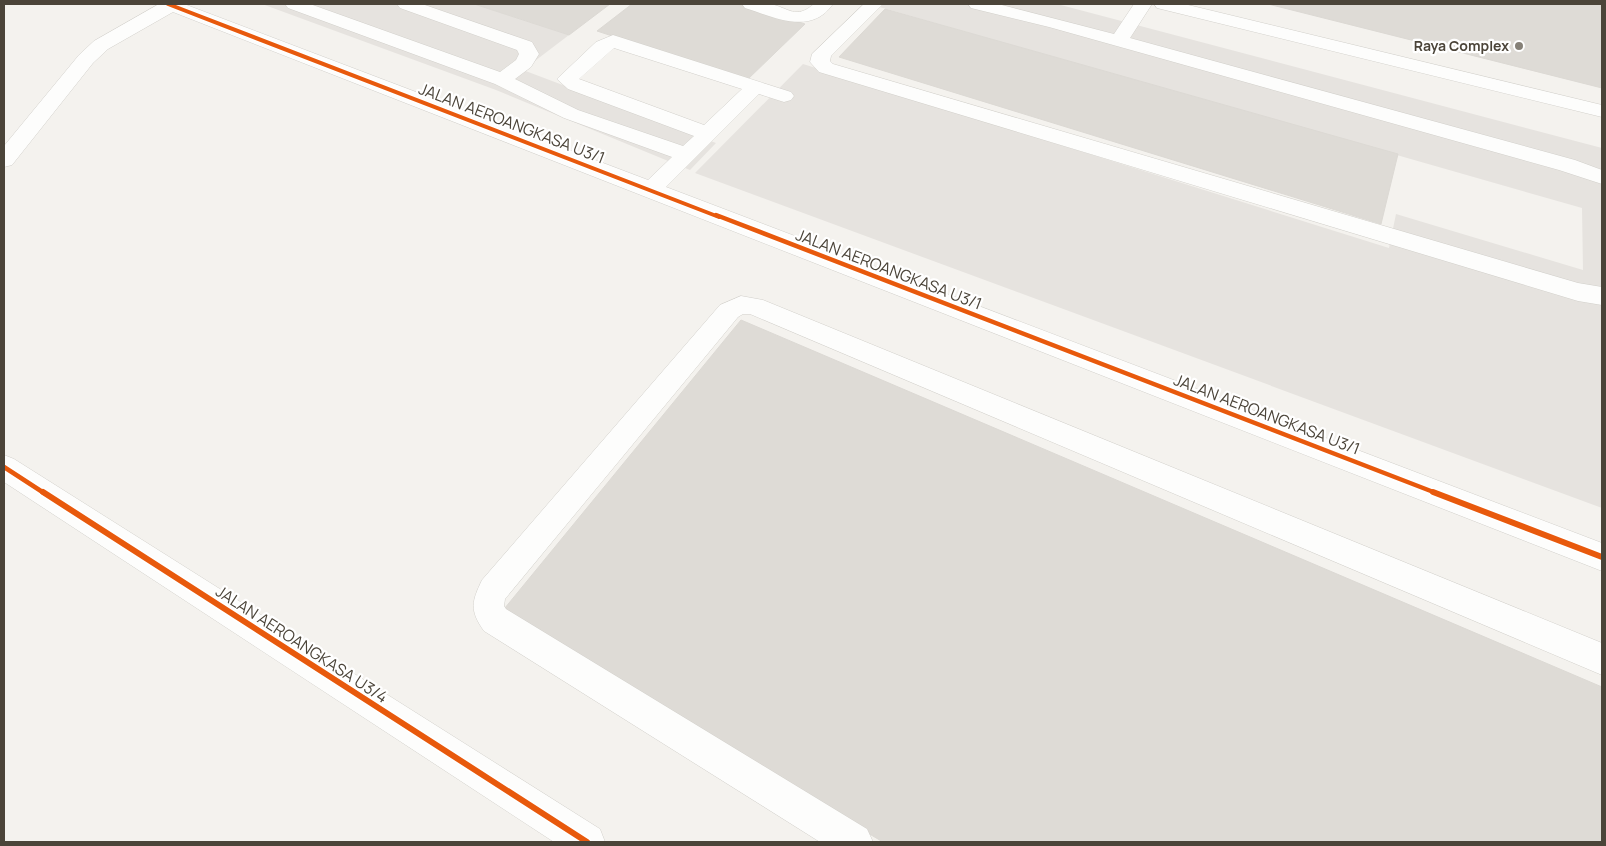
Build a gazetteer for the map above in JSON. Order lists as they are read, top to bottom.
{
  "streets": {
    "street": ["JALAN AEROANGKASA U3/1", "JALAN AEROANGKASA U3/4"]
  },
  "places": ["Raya Complex"]
}
